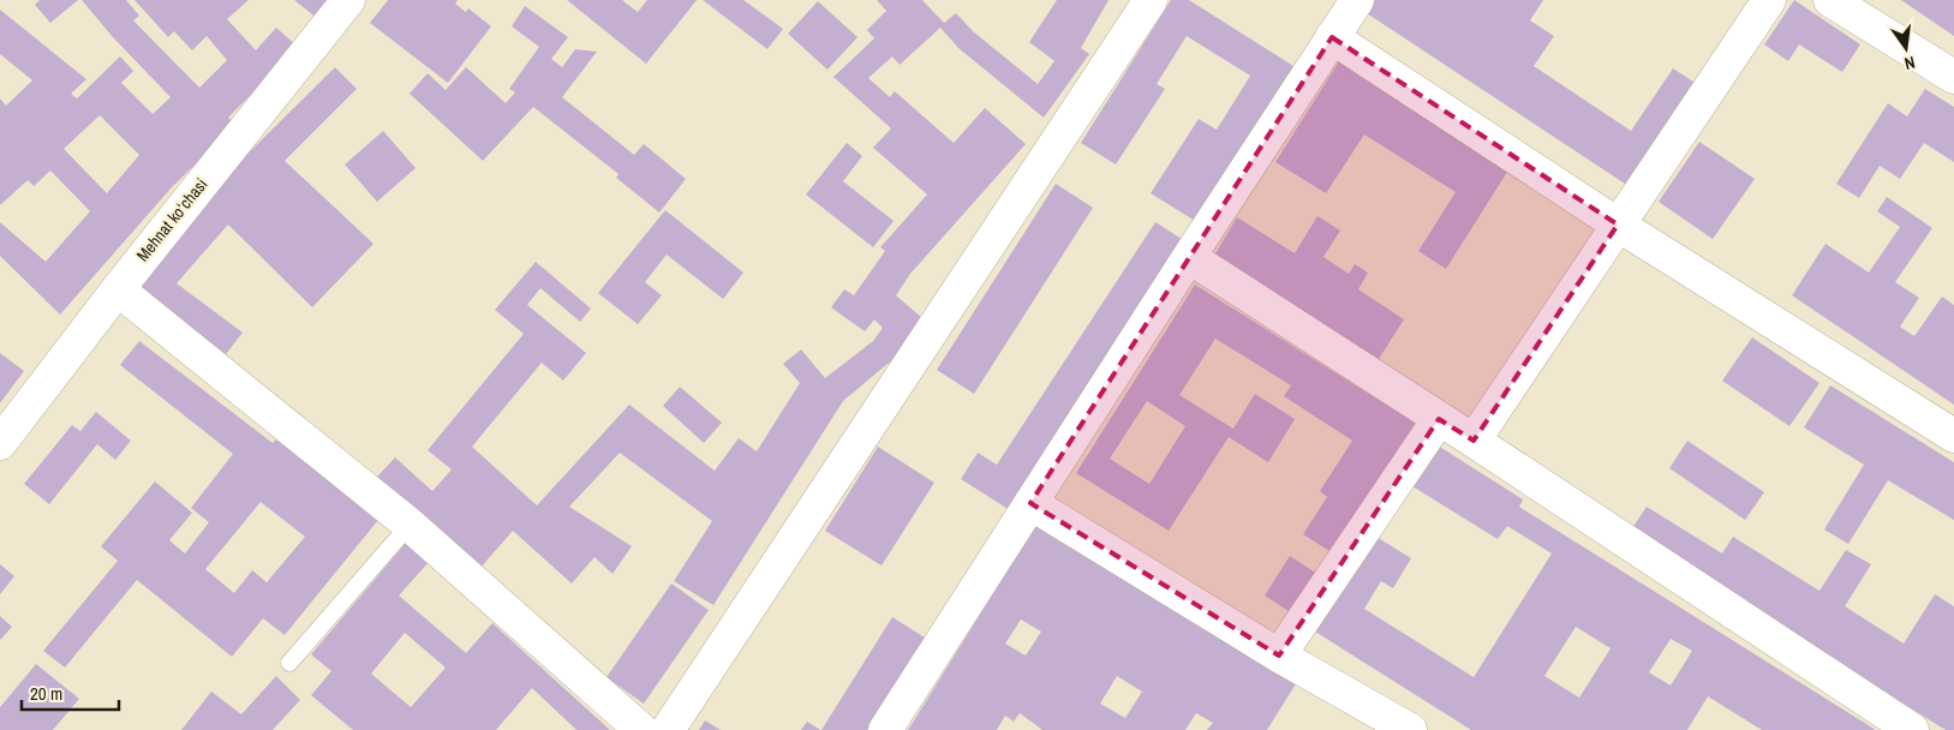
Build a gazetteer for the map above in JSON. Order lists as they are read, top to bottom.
{
  "streets": {
    "street": ["Mehnat koʻchasi"]
  },
  "scale_bar": "20 m",
  "north": "bottom"
}
